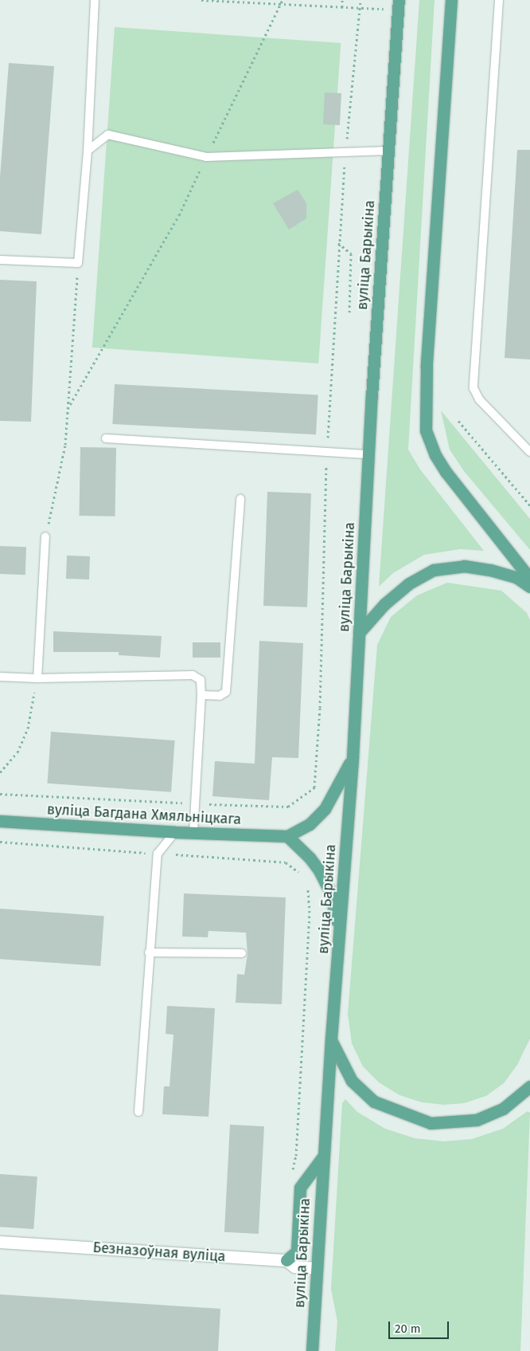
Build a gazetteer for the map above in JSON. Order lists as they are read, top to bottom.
{
  "streets": {
    "main road": ["вуліца Барыкіна", "вуліца Багдана Хмяльніцкага"],
    "street": ["Безназоўная вуліца"]
  },
  "crossings": [
    ["вуліца Барыкіна", "Безназоўная вуліца"]
  ],
  "scale_bar": "20 m"
}
